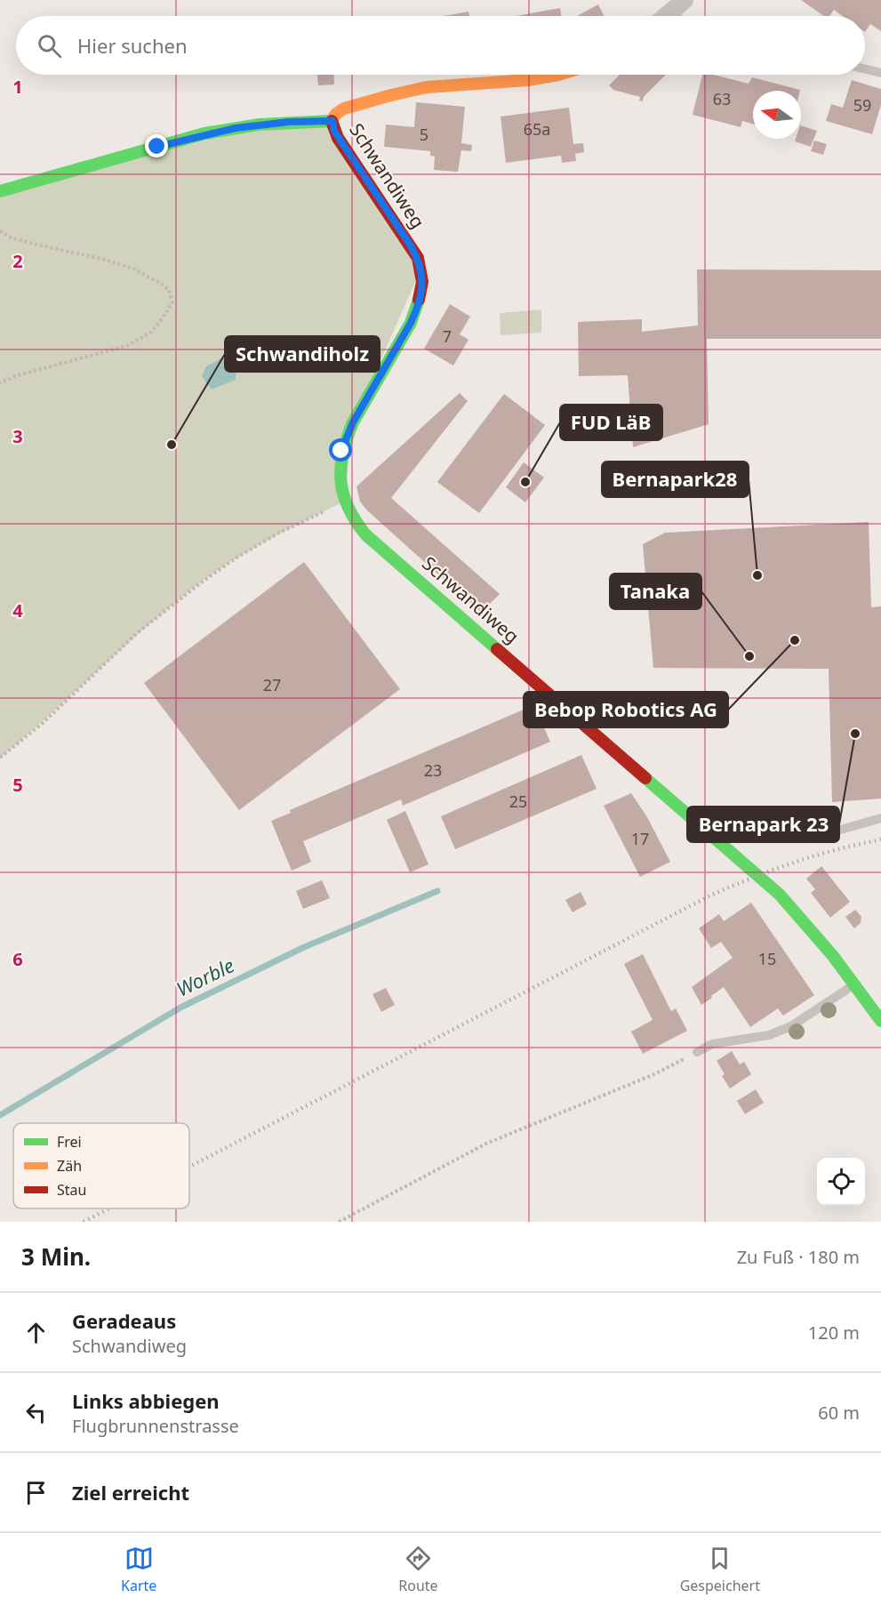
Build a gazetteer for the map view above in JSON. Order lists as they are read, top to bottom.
{
  "streets": {
    "street": ["Schwandiweg"]
  },
  "water": ["Worble"],
  "places": [
    "Schwandiholz",
    "FUD LäB",
    "Bernapark28",
    "Bebop Robotics AG",
    "Tanaka",
    "Bernapark 23"
  ],
  "house_numbers": [
    "63",
    "59",
    "65a",
    "5",
    "7",
    "27",
    "23",
    "25",
    "17",
    "15"
  ],
  "legend": ["Frei", "Zäh", "Stau"],
  "north": "left",
  "page": {
    "search": "Hier suchen",
    "heading": ["3 Min.", "Zu Fuß · 180 m"],
    "list": [
      ["Geradeaus", "Schwandiweg", "120 m"],
      ["Links abbiegen", "Flugbrunnenstrasse", "60 m"],
      "Ziel erreicht"
    ],
    "nav": ["Karte", "Route", "Gespeichert"]
  },
  "grid": {
    "rows": [
      "1",
      "2",
      "3",
      "4",
      "5",
      "6"
    ]
  }
}
